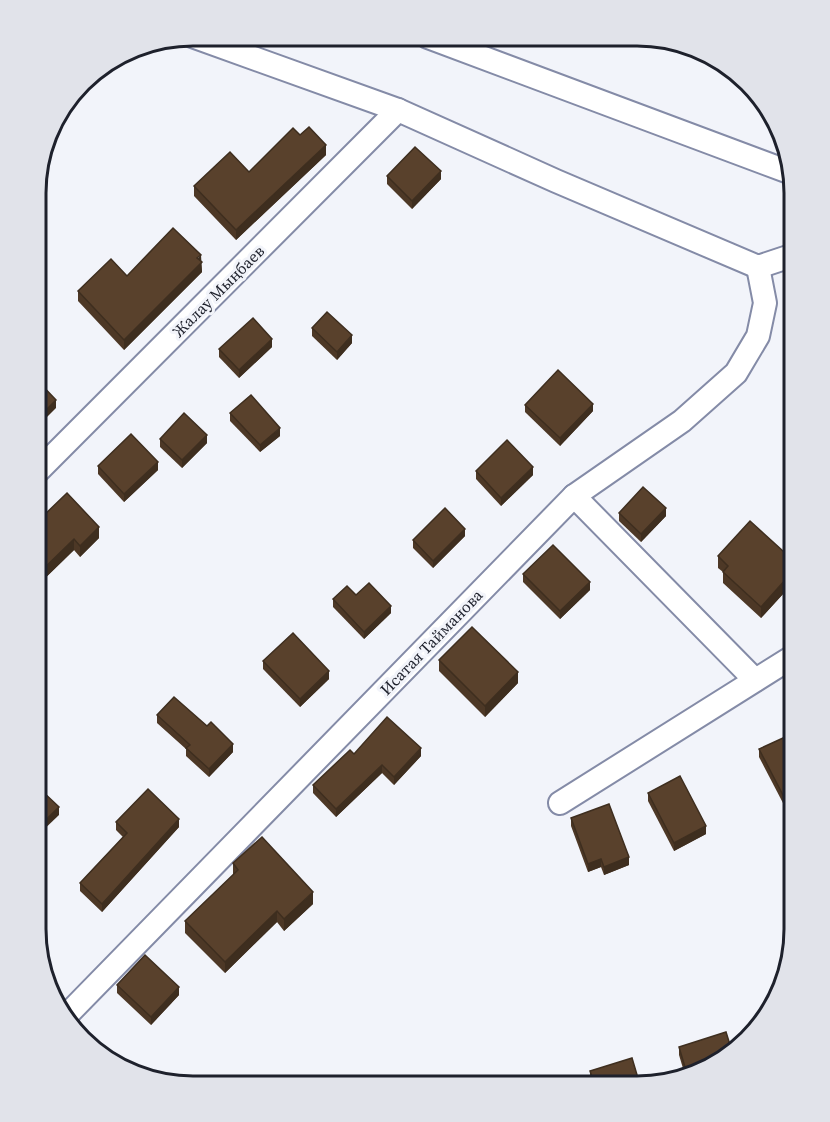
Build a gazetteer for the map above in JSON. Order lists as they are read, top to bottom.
{
  "streets": {
    "street": ["Жалау Мыңбаев", "Исатая Тайманова"]
  }
}
